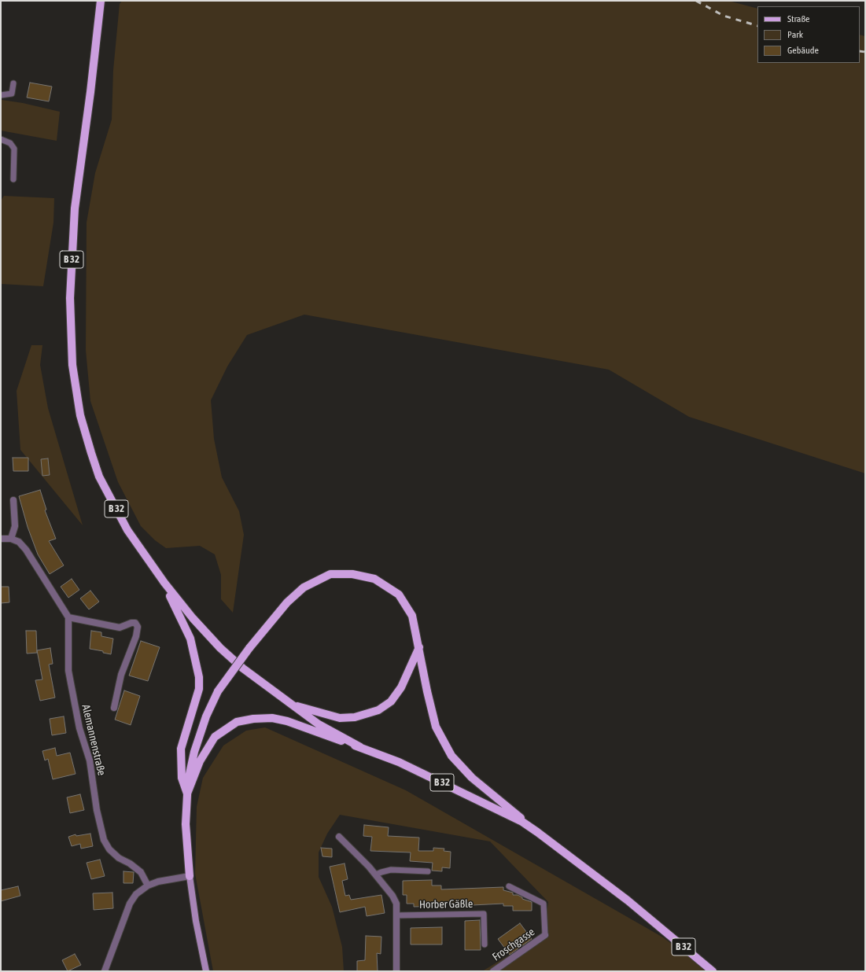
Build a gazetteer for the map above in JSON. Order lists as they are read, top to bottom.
{
  "streets": {
    "main road": ["B 32"],
    "street": ["Alemannenstraße", "Froschgasse"],
    "lane": ["Horber Gäßle"]
  },
  "legend": ["Straße", "Park", "Gebäude"]
}
